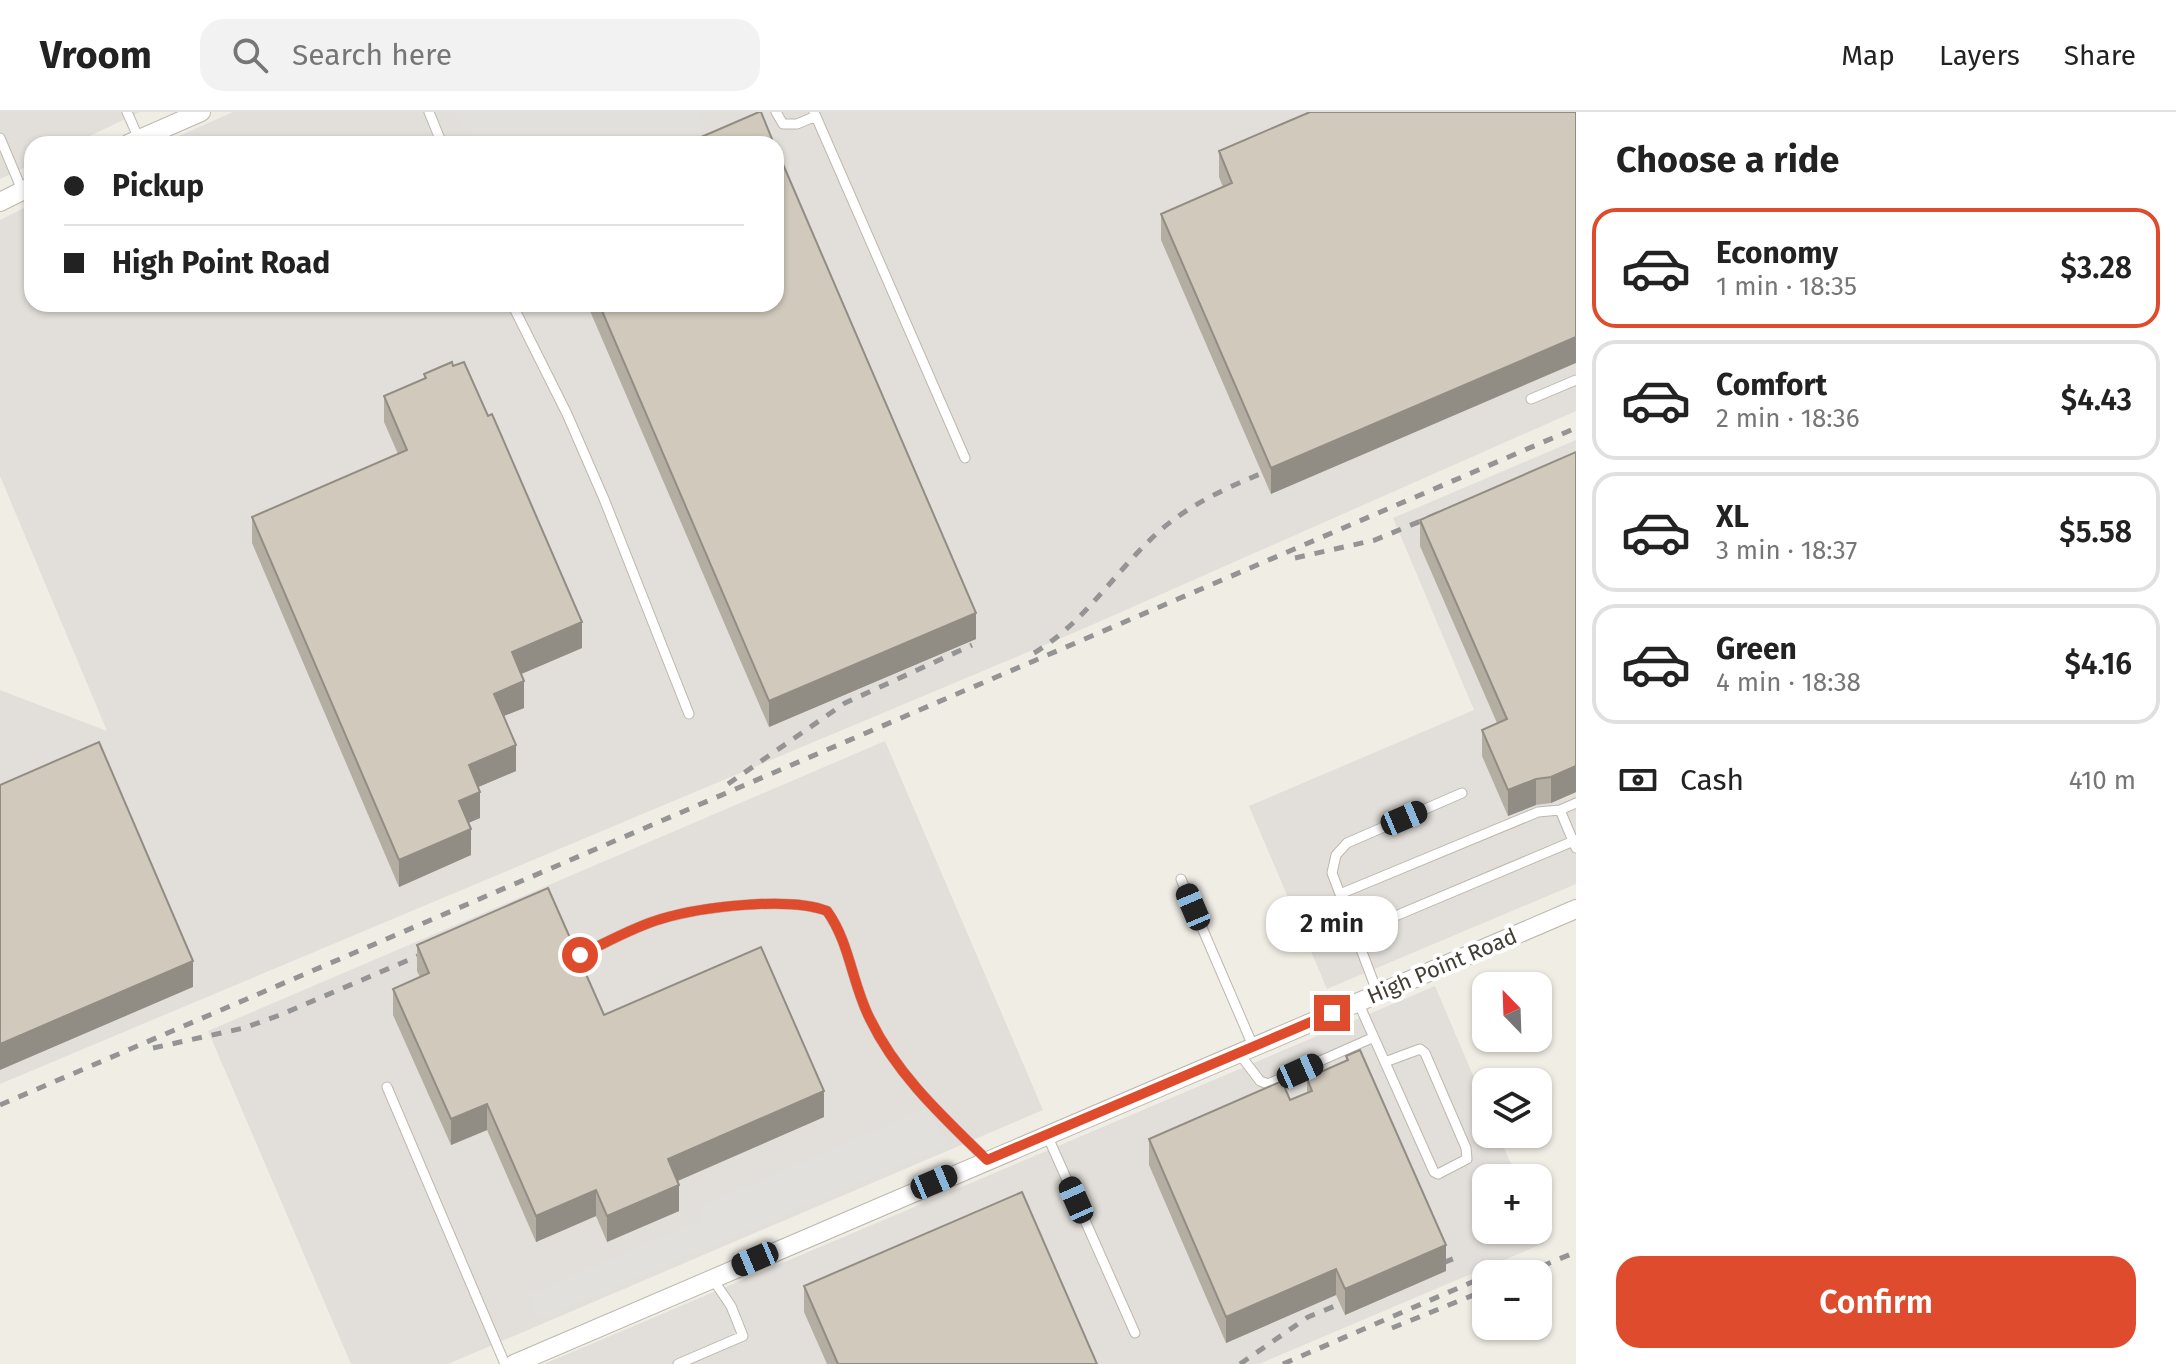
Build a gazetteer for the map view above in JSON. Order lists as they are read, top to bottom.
{
  "streets": {
    "street": ["High Point Road"]
  },
  "north": "top left",
  "page": {
    "header": "Vroom",
    "search": "Search here",
    "nav": ["Map", "Layers", "Share"],
    "heading": "Choose a ride",
    "banner": ["Pickup", "High Point Road"],
    "list": [
      {
        "name": "Economy",
        "note": "1 min · 18:35",
        "value": "$3.28"
      },
      {
        "name": "Comfort",
        "note": "2 min · 18:36",
        "value": "$4.43"
      },
      {
        "name": "XL",
        "note": "3 min · 18:37",
        "value": "$5.58"
      },
      {
        "name": "Green",
        "note": "4 min · 18:38",
        "value": "$4.16"
      }
    ],
    "pay": ["Cash", "410 m"],
    "bubble": "2 min",
    "map_buttons": ["+", "−"],
    "buttons": "Confirm"
  }
}
